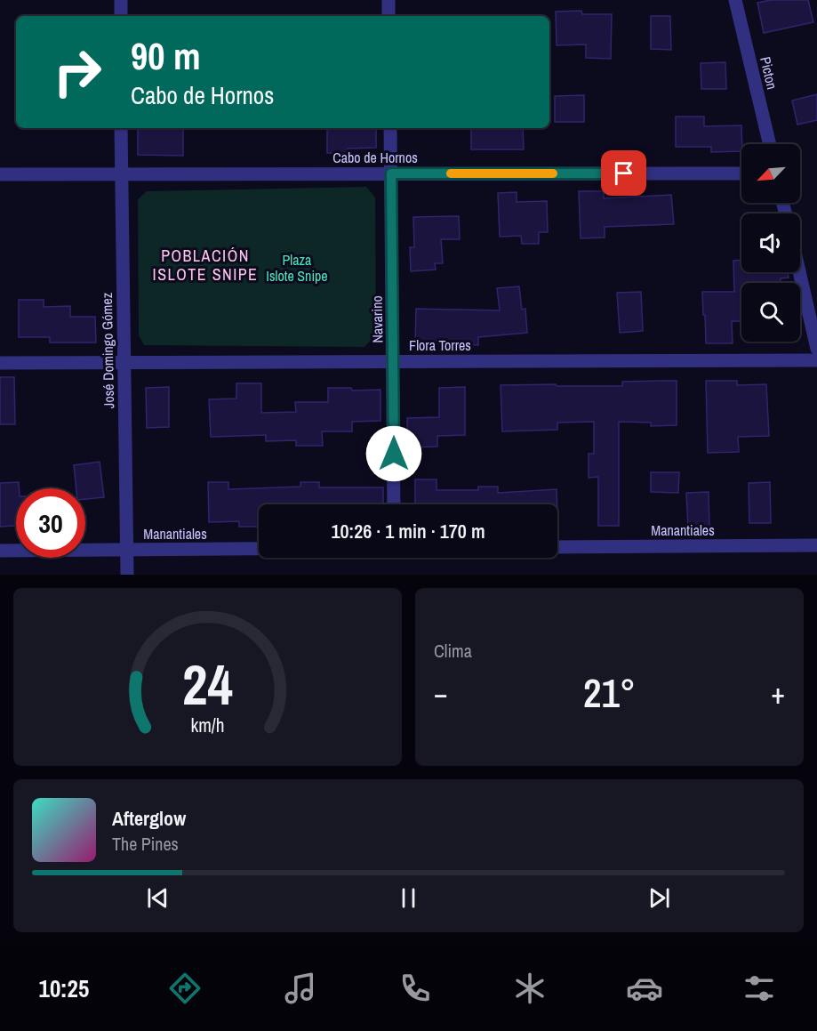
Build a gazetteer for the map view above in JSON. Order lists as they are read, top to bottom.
{
  "streets": {
    "street": [
      "Picton",
      "Cabo de Hornos",
      "Navarino",
      "Flora Torres",
      "José Domingo Gómez",
      "Manantiales"
    ]
  },
  "crossings": [
    ["Cabo de Hornos", "Navarino"],
    ["Cabo de Hornos", "José Domingo Gómez"],
    ["Navarino", "Flora Torres"],
    ["Flora Torres", "José Domingo Gómez"],
    ["José Domingo Gómez", "Manantiales"]
  ],
  "districts": ["POBLACIÓN ISLOTE SNIPE"],
  "parks": ["Plaza Islote Snipe"],
  "north": "bottom left",
  "page": {
    "turn": ["90 m", "Cabo de Hornos"],
    "limit": "30",
    "trip": "10:26 · 1 min · 170 m",
    "tile": "Clima",
    "heat": ["−", "21°", "+"],
    "song": ["Afterglow", "The Pines"],
    "tabs": "10:25",
    "gauge": ["24", "km/h"]
  }
}
